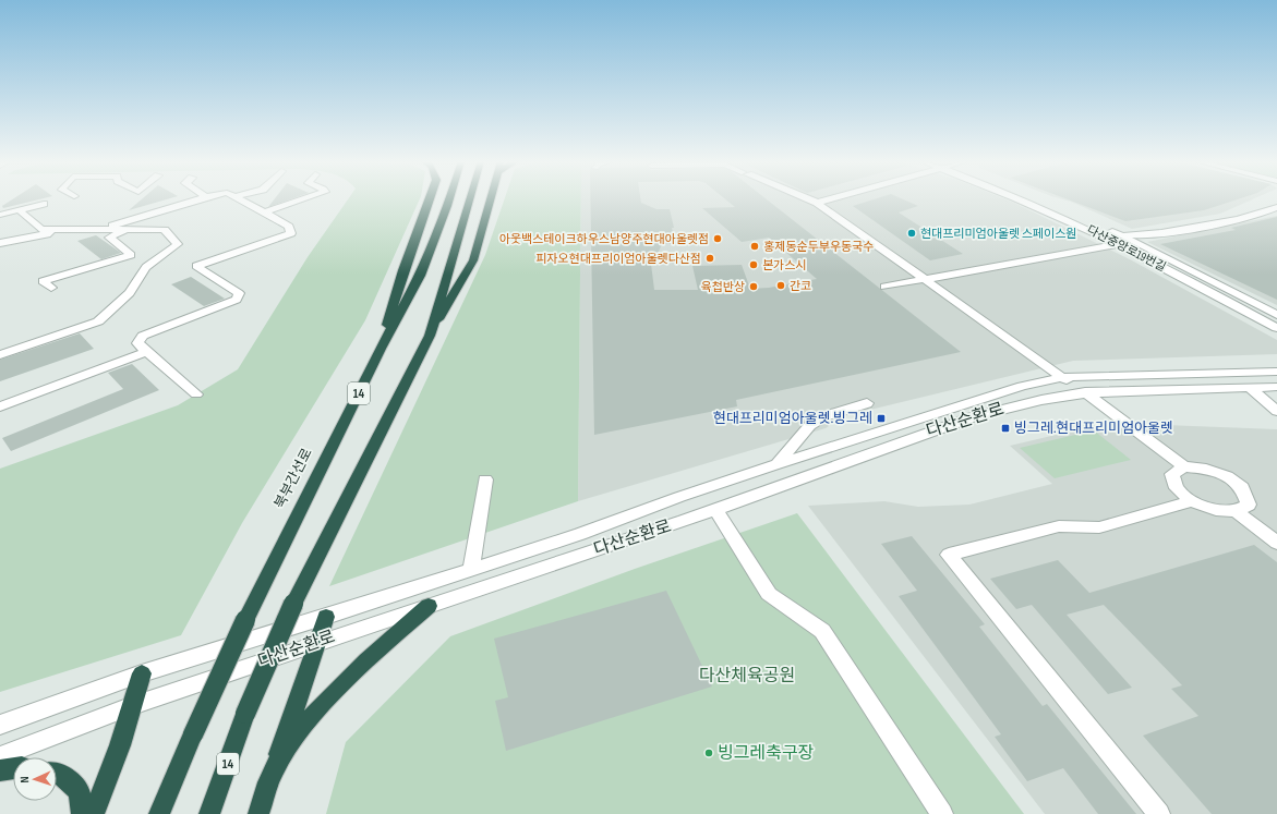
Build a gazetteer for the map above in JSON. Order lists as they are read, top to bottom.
{
  "streets": {
    "highway": ["14", "북부간선로"],
    "street": ["다산중앙로19번길", "다산순환로"]
  },
  "parks": ["다산체육공원"],
  "places": {
    "other": [
      "현대프리미엄아울렛 스페이스원",
      "아웃백스테이크하우스남양주현대아울렛점",
      "홍제동순두부우동국수",
      "피자오현대프리이엄아울렛다산점",
      "본가스시",
      "간코",
      "육첩반상",
      "빙그레축구장"
    ],
    "transit": ["현대프리미엄아울렛.빙그레", "빙그레.현대프리미엄아울렛"]
  },
  "north": "left"
}
